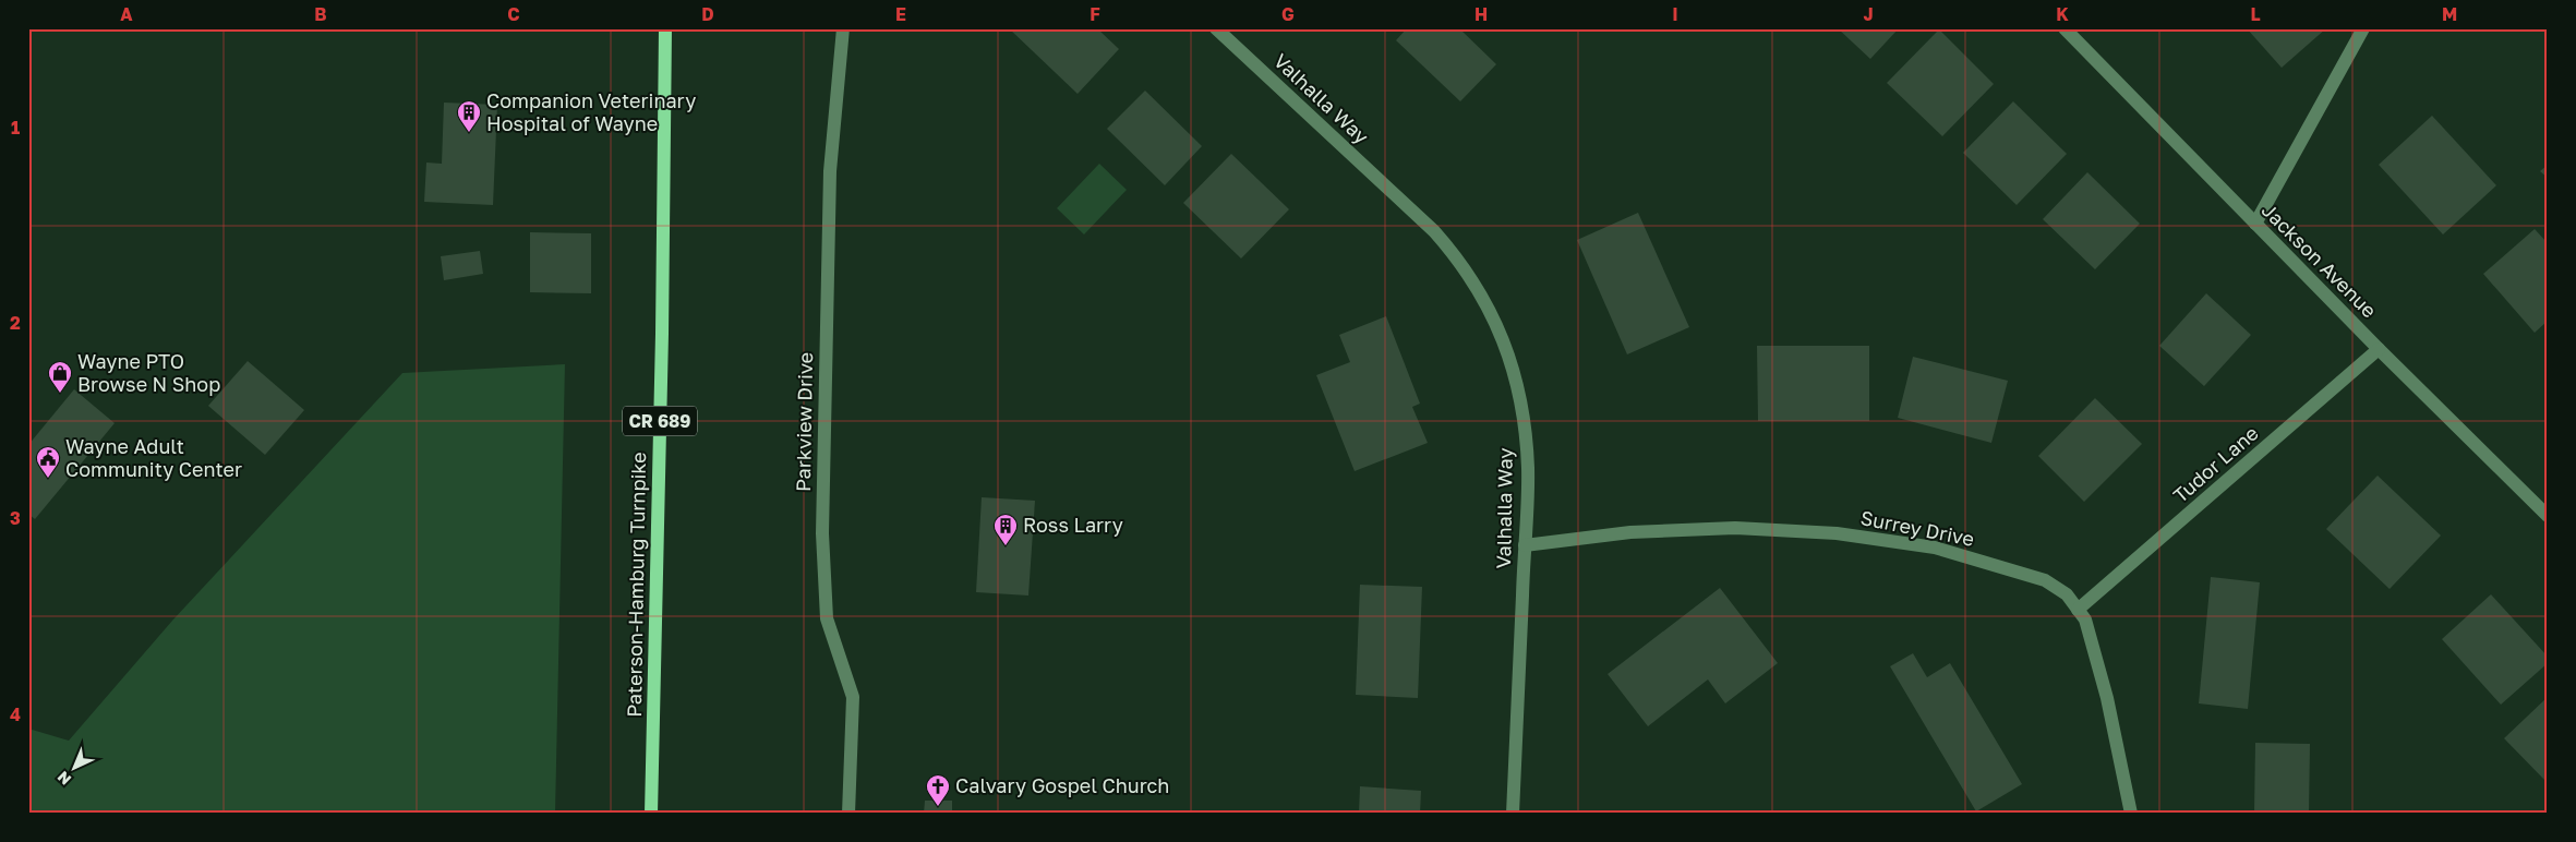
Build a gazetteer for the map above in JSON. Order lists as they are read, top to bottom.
{
  "streets": {
    "main road": ["CR 689", "Paterson-Hamburg Turnpike"],
    "street": [
      "Valhalla Way",
      "Jackson Avenue",
      "Parkview Drive",
      "Tudor Lane",
      "Surrey Drive"
    ]
  },
  "crossings": [
    ["Valhalla Way", "Surrey Drive"],
    ["Jackson Avenue", "Tudor Lane"],
    ["Tudor Lane", "Surrey Drive"]
  ],
  "places": {
    "building": ["Companion Veterinary Hospital of Wayne", "Ross Larry"],
    "shop": ["Wayne PTO Browse N Shop"],
    "public building": ["Wayne Adult Community Center"],
    "church": ["Calvary Gospel Church"]
  },
  "north": "bottom left",
  "grid": {
    "columns": [
      "A",
      "B",
      "C",
      "D",
      "E",
      "F",
      "G",
      "H",
      "I",
      "J",
      "K",
      "L",
      "M"
    ],
    "rows": [
      "1",
      "2",
      "3",
      "4"
    ]
  }
}
